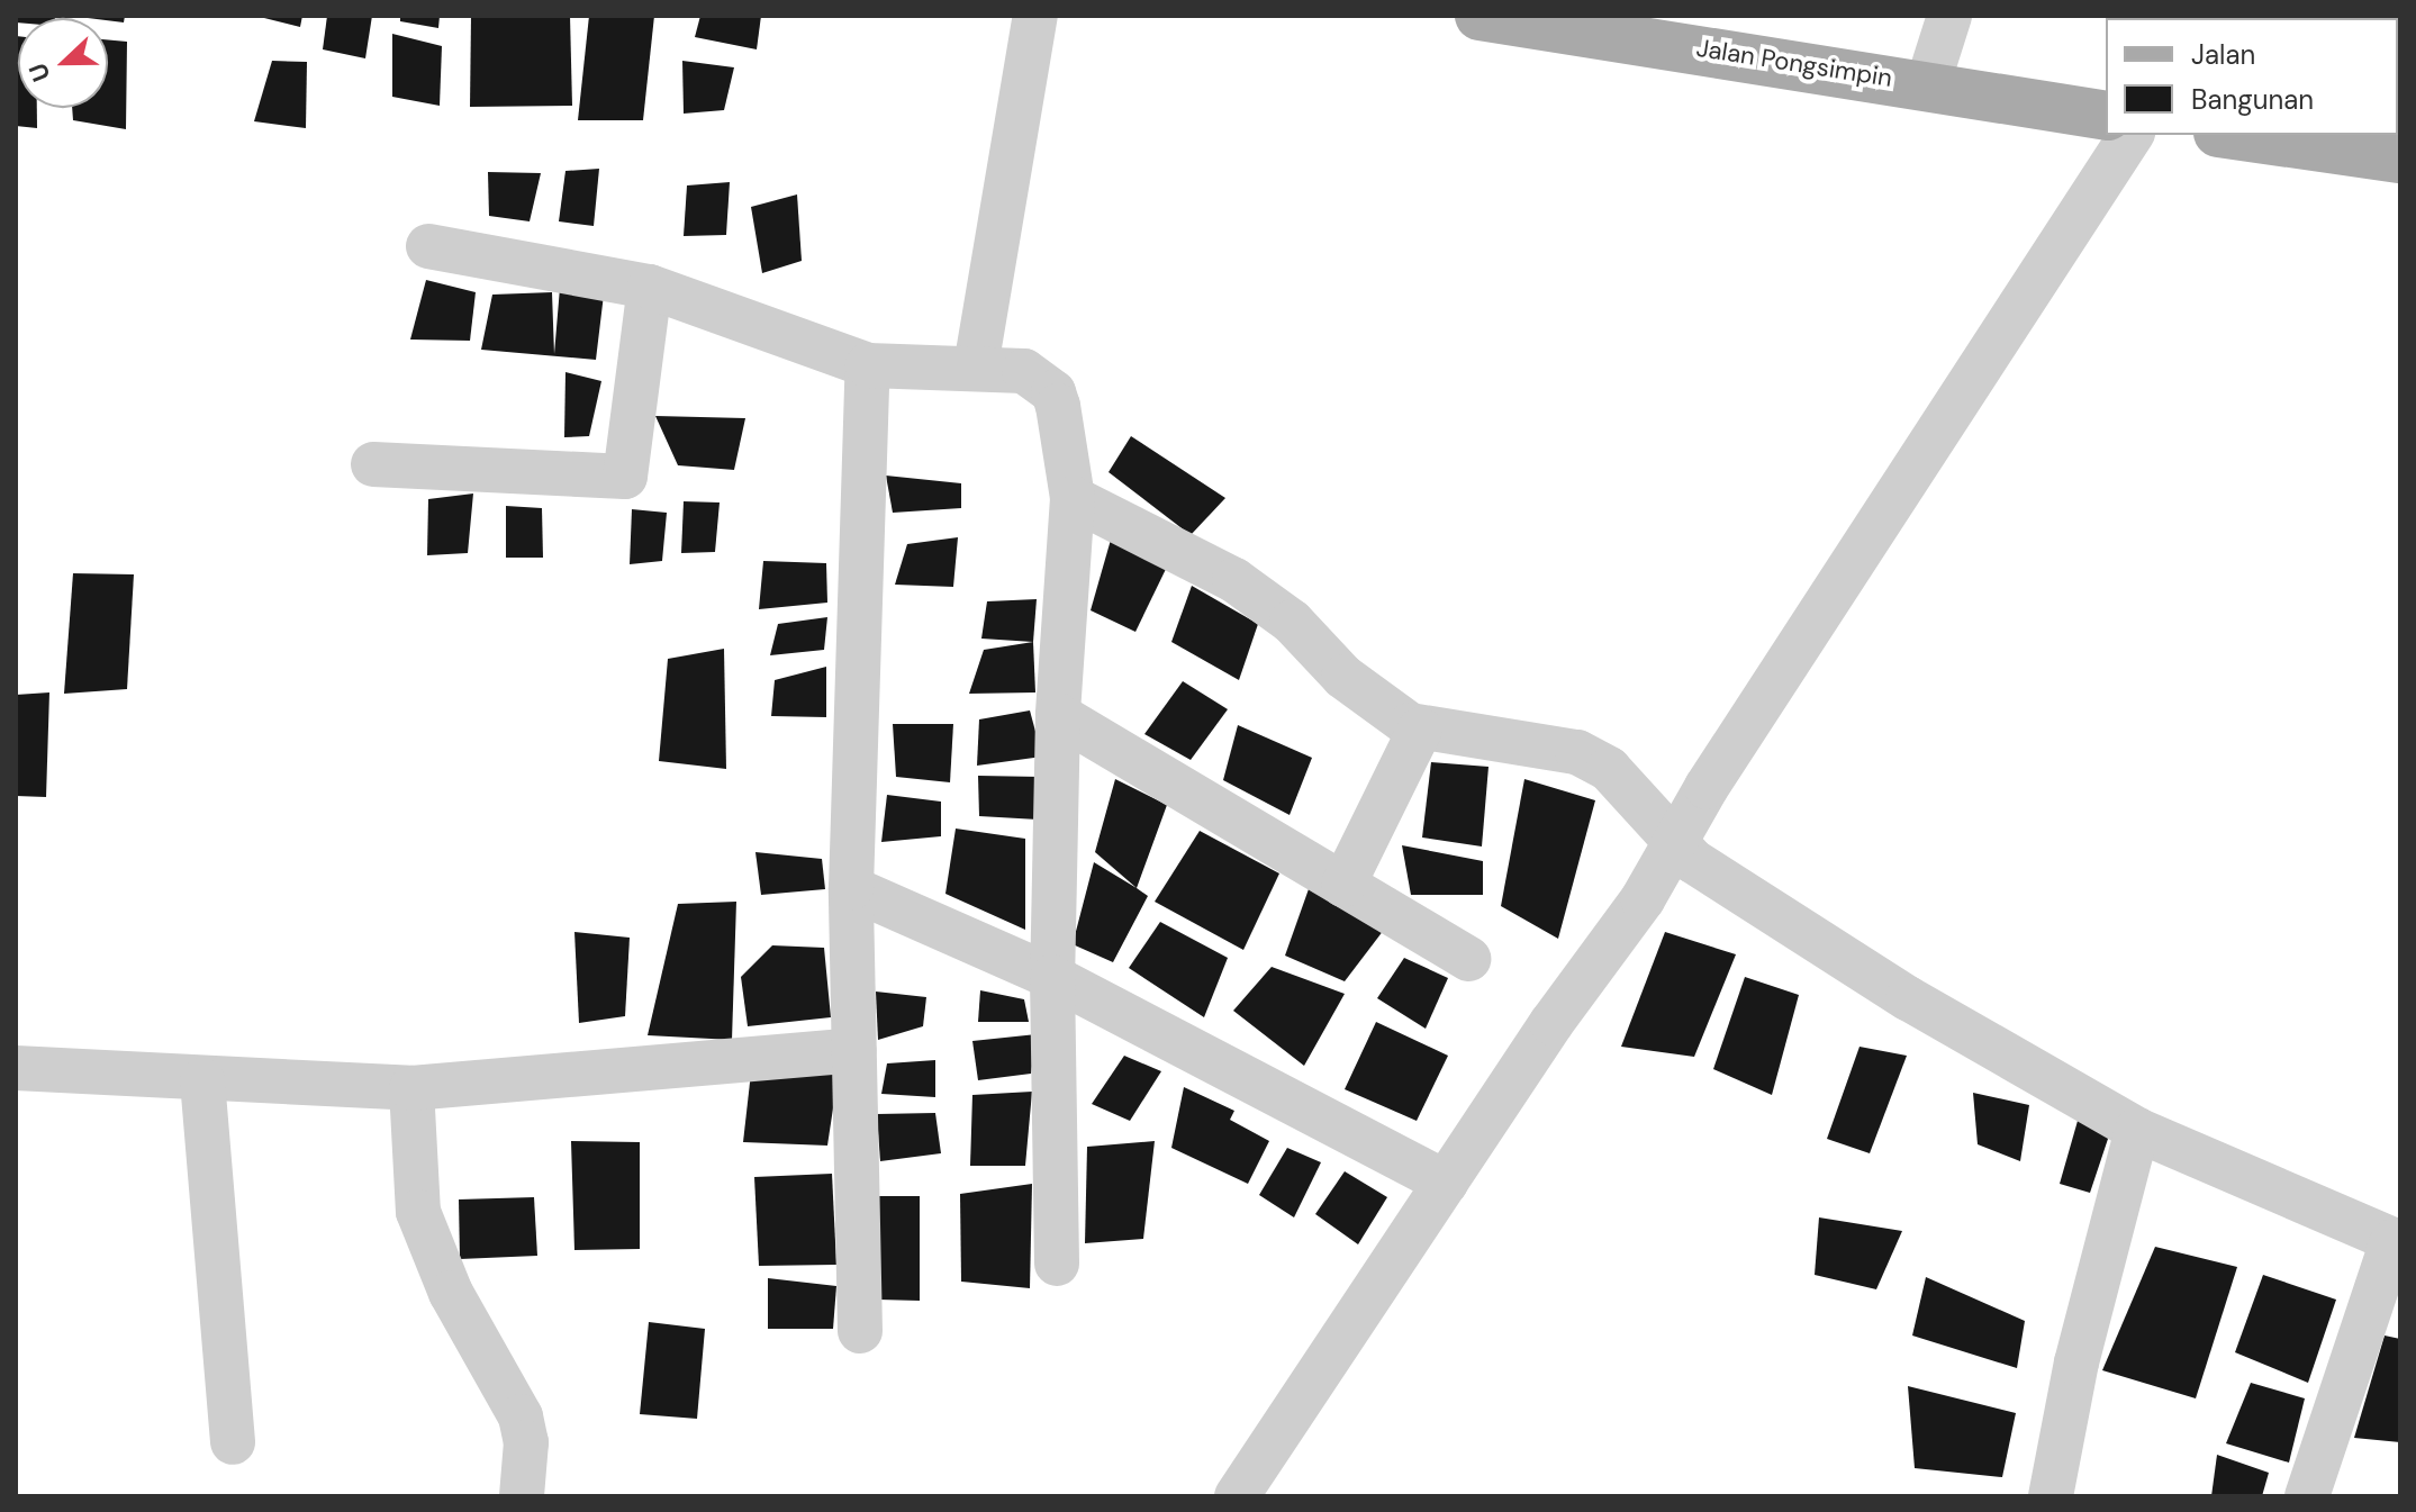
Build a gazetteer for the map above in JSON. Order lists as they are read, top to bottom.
{
  "streets": {
    "main road": ["Jalan Pongsimpin"]
  },
  "legend": ["Jalan", "Bangunan"],
  "north": "left"
}
